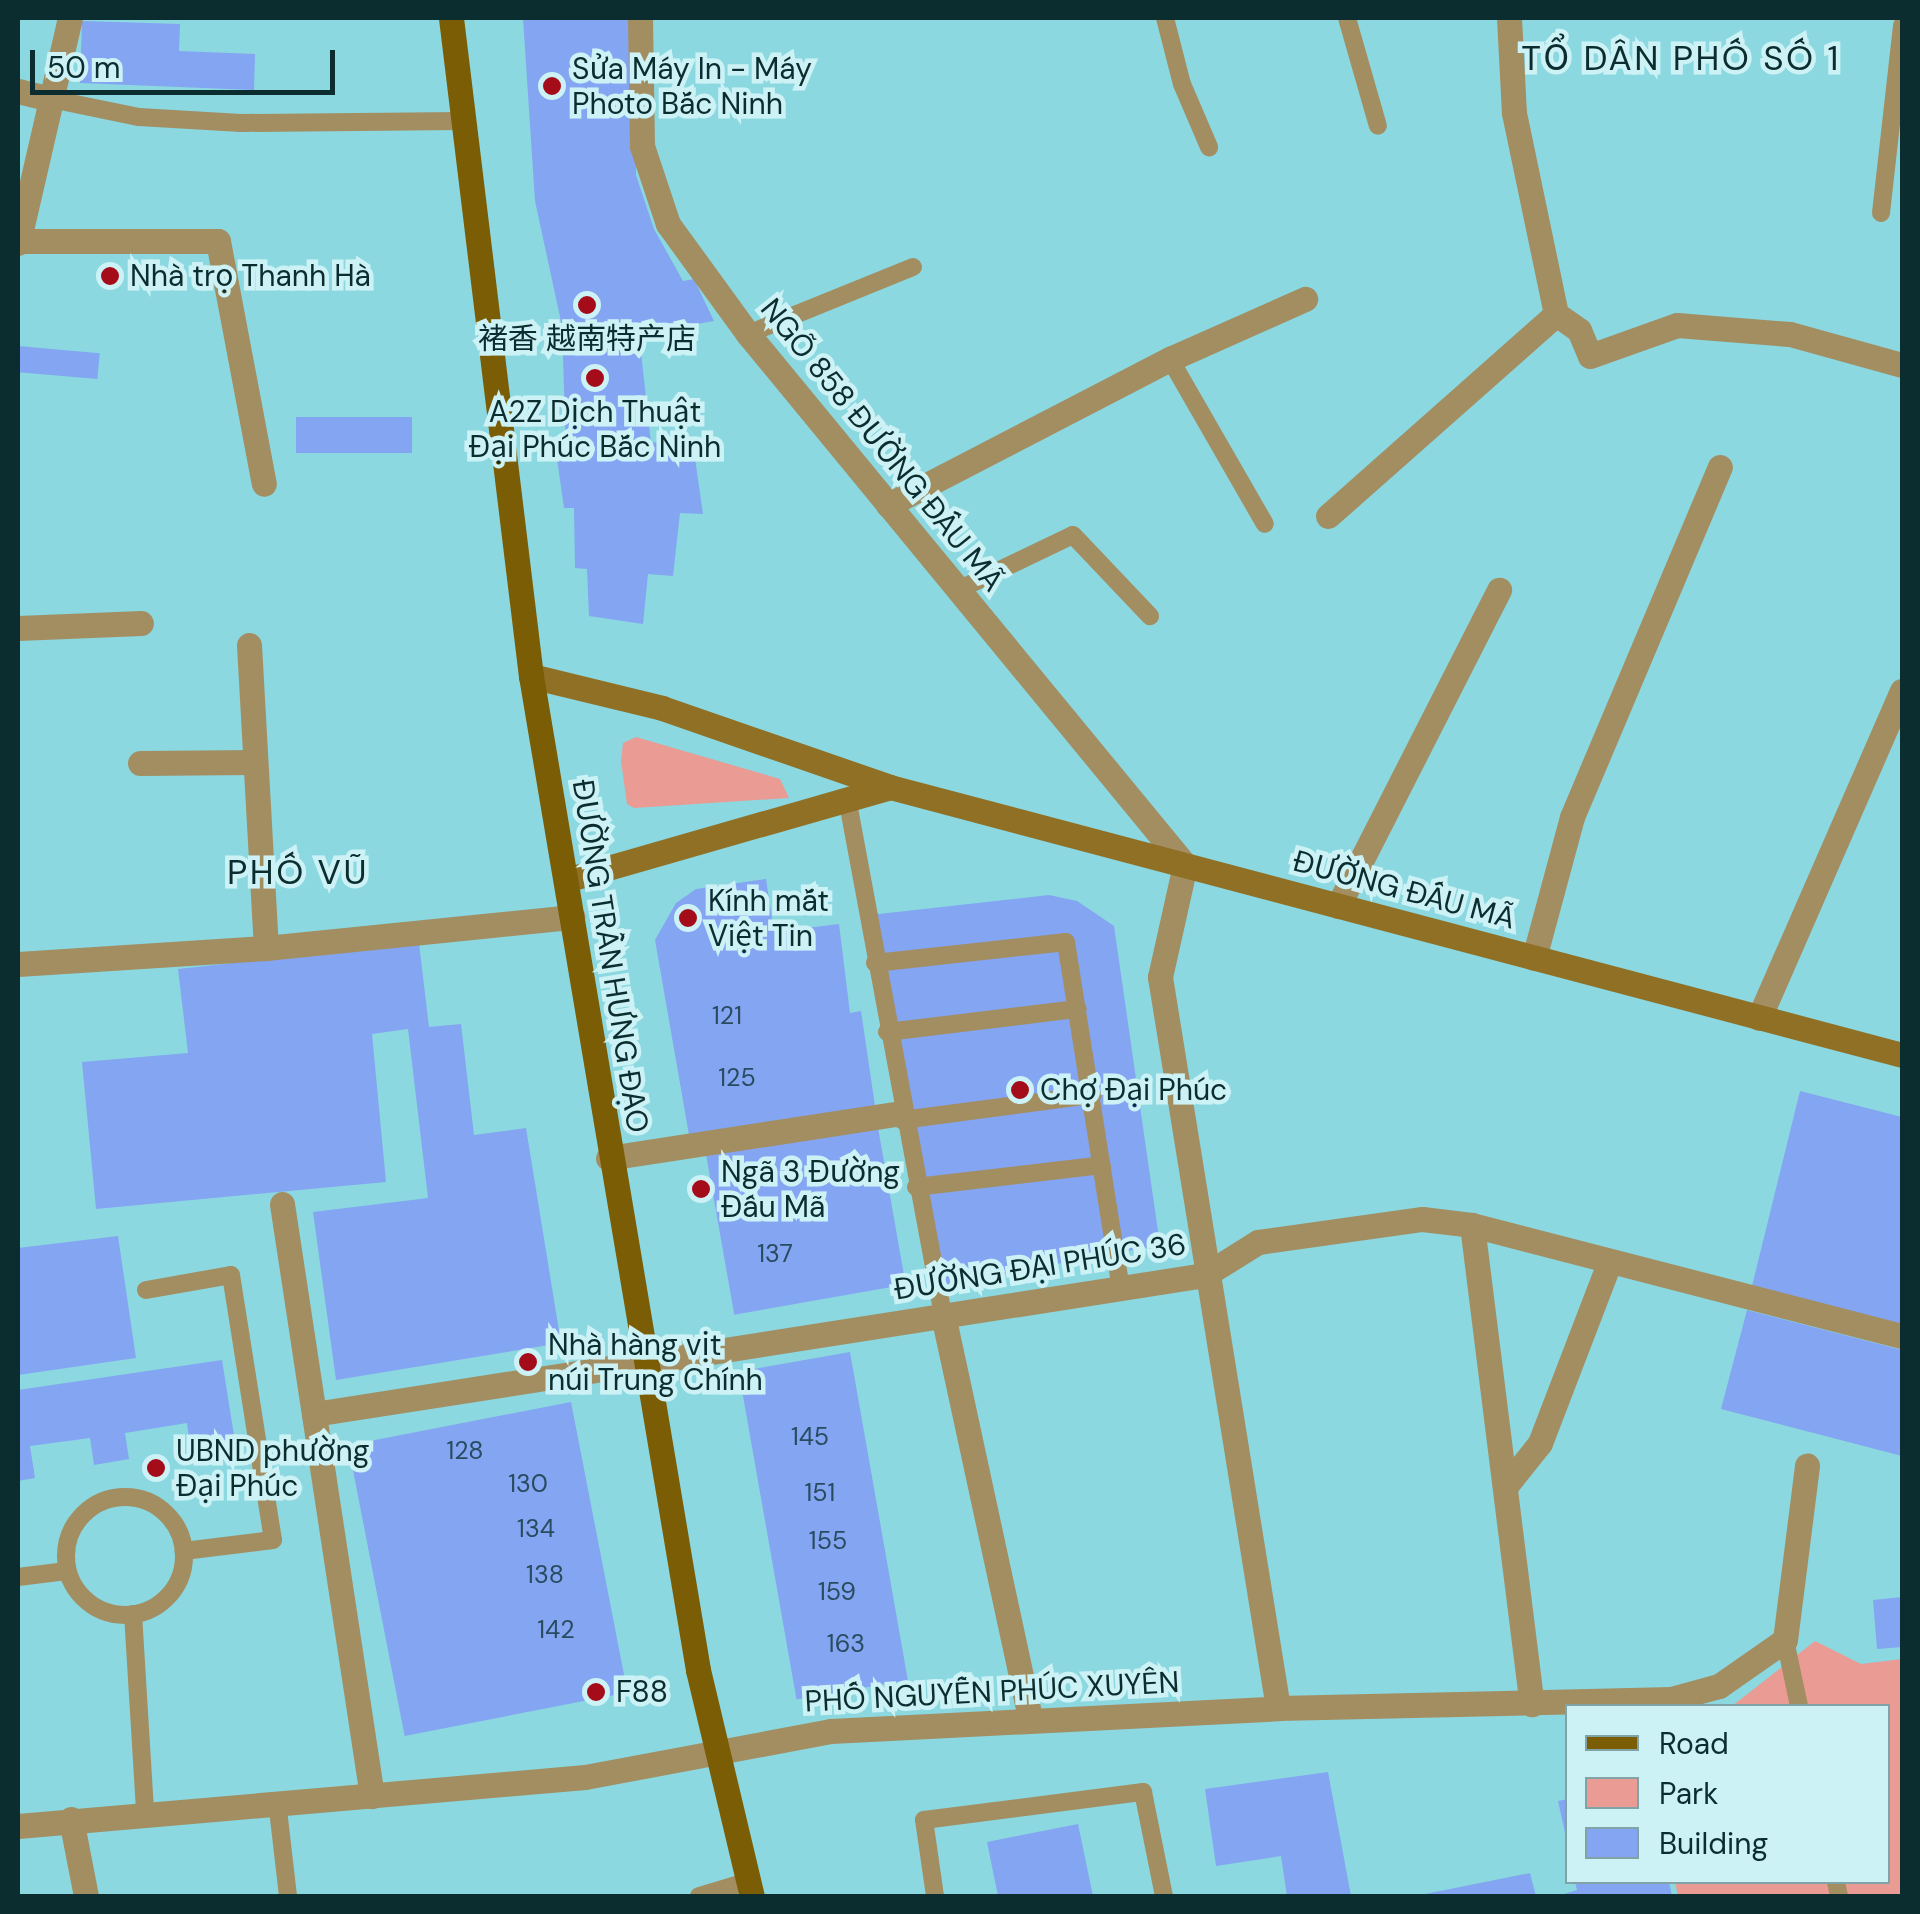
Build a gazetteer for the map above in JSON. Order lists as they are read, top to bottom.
{
  "streets": {
    "main road": ["ĐƯỜNG TRẦN HƯNG ĐẠO"],
    "street": [
      "NGÕ 858 ĐƯỜNG ĐẤU MÃ",
      "ĐƯỜNG ĐẤU MÃ",
      "ĐƯỜNG ĐẠI PHÚC 36",
      "PHỐ NGUYỄN PHÚC XUYÊN"
    ]
  },
  "crossings": [
    ["NGÕ 858 ĐƯỜNG ĐẤU MÃ", "ĐƯỜNG ĐẤU MÃ"],
    ["ĐƯỜNG ĐẤU MÃ", "ĐƯỜNG TRẦN HƯNG ĐẠO"],
    ["ĐƯỜNG TRẦN HƯNG ĐẠO", "ĐƯỜNG ĐẠI PHÚC 36"],
    ["ĐƯỜNG TRẦN HƯNG ĐẠO", "PHỐ NGUYỄN PHÚC XUYÊN"]
  ],
  "districts": ["TỔ DÂN PHỐ SỐ 1", "PHỐ VŨ"],
  "places": [
    "Sửa Máy In - Máy Photo Bắc Ninh",
    "Nhà trọ Thanh Hà",
    "褚香 越南特产店",
    "A2Z Dịch Thuật Đại Phúc Bắc Ninh",
    "Kính mắt Việt Tin",
    "Chợ Đại Phúc",
    "Ngã 3 Đường Đấu Mã",
    "Nhà hàng vịt núi Trung Chính",
    "UBND phường Đại Phúc",
    "F88"
  ],
  "house_numbers": [
    "121",
    "125",
    "137",
    "145",
    "128",
    "130",
    "151",
    "134",
    "155",
    "138",
    "159",
    "142",
    "163"
  ],
  "legend": ["Road", "Park", "Building"],
  "scale_bar": "50 m"
}
